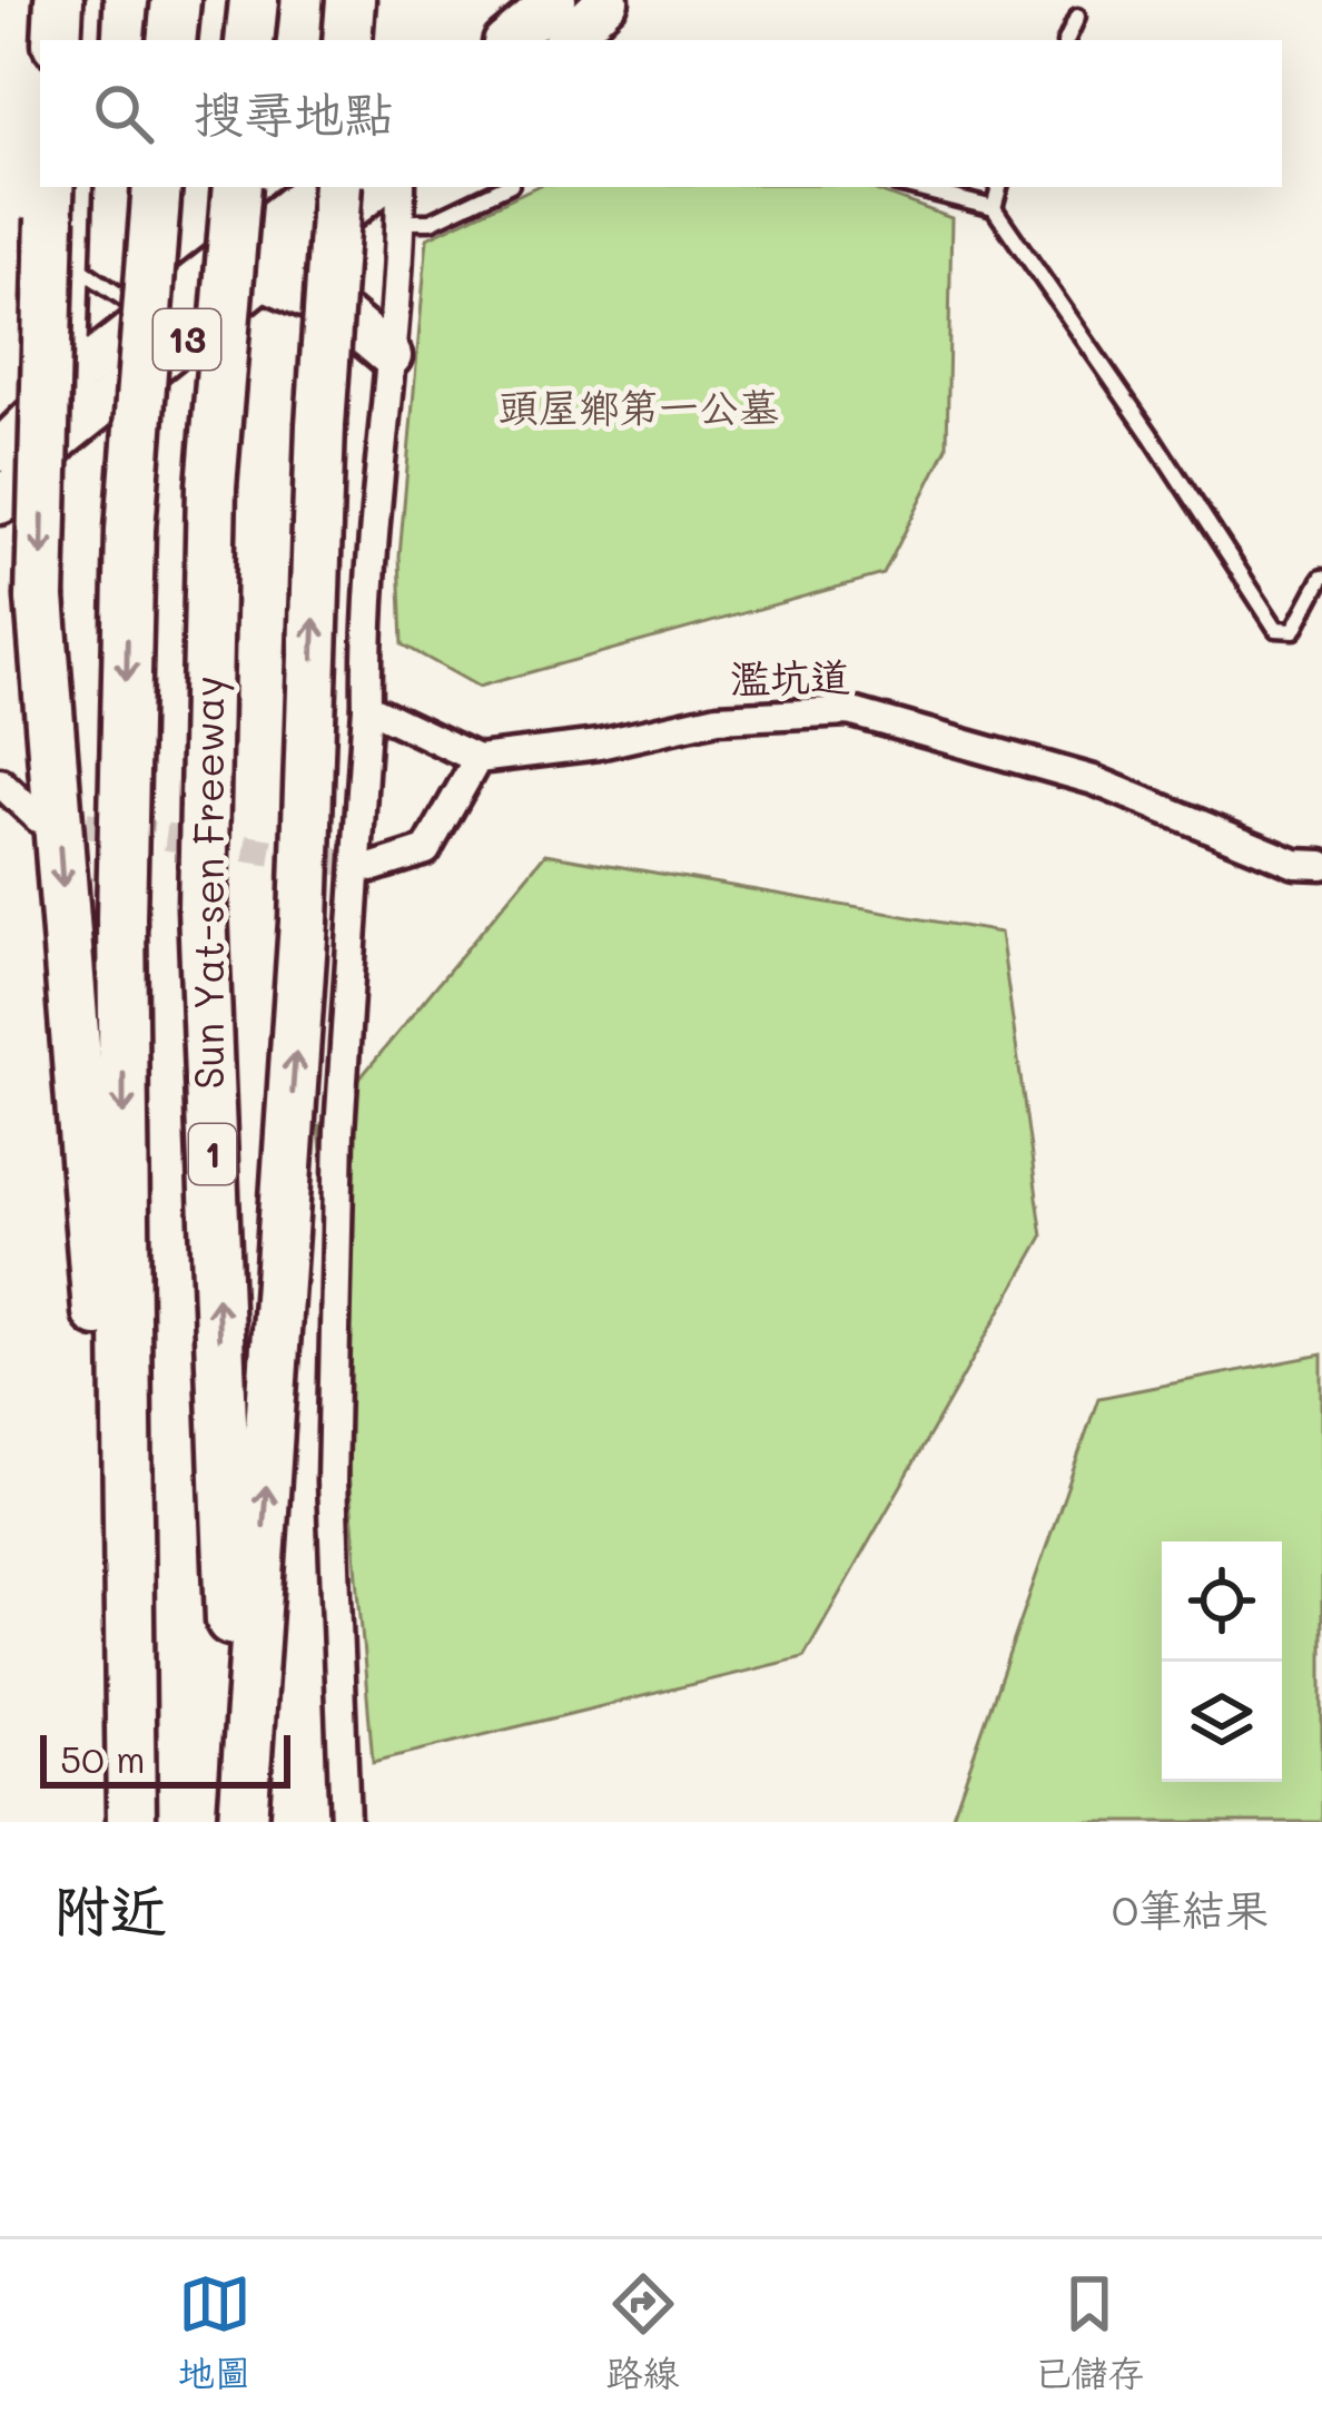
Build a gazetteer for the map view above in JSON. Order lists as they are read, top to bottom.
{
  "streets": {
    "highway": ["Sun Yat-sen Freeway", "1"],
    "main road": ["13"],
    "street": ["濫坑道"]
  },
  "parks": ["頭屋鄉第一公墓"],
  "scale_bar": "50 m",
  "page": {
    "search": "搜尋地點",
    "scale": "50 m",
    "heading": ["附近", "0筆結果"],
    "nav": ["地圖", "路線", "已儲存"]
  }
}
